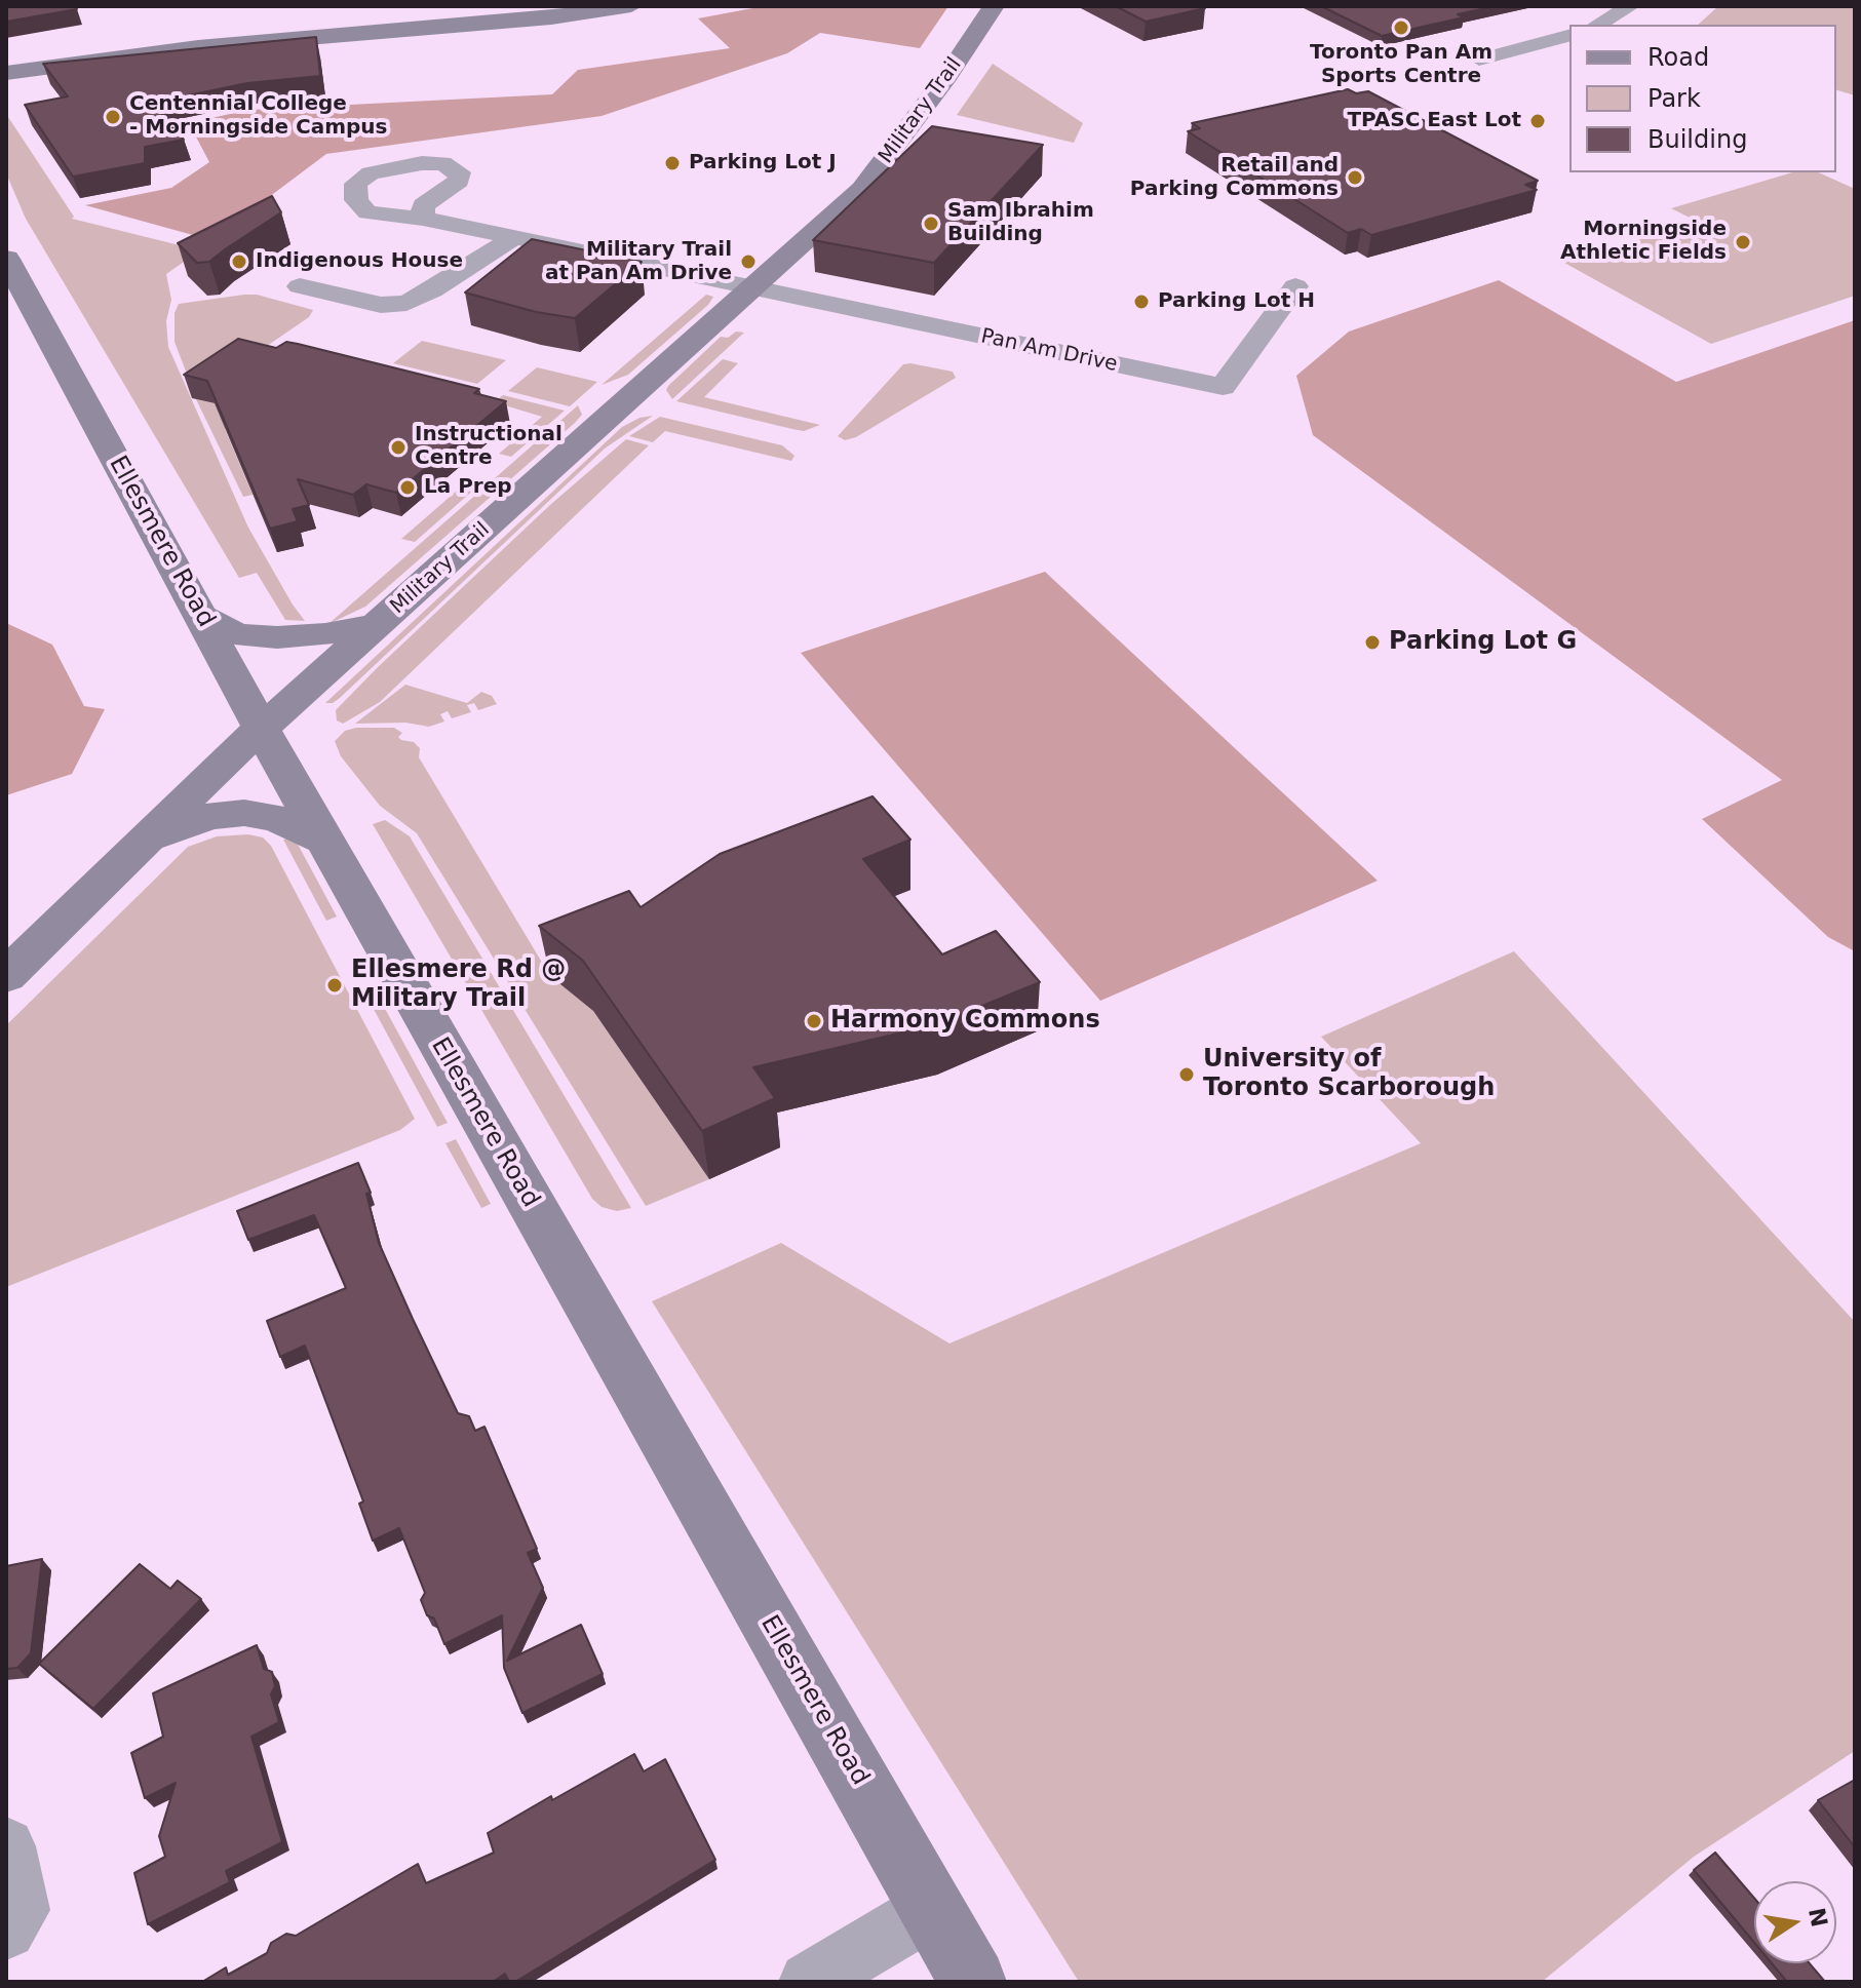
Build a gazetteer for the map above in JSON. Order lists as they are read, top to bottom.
{
  "streets": {
    "main road": ["Military Trail", "Ellesmere Road"],
    "street": ["Pan Am Drive"]
  },
  "crossings": [
    ["Military Trail", "Pan Am Drive"],
    ["Military Trail", "Ellesmere Road"]
  ],
  "places": [
    "Toronto Pan Am Sports Centre",
    "Centennial College - Morningside Campus",
    "TPASC East Lot",
    "Parking Lot J",
    "Retail and Parking Commons",
    "Sam Ibrahim Building",
    "Morningside Athletic Fields",
    "Indigenous House",
    "Military Trail at Pan Am Drive",
    "Parking Lot H",
    "Instructional Centre",
    "La Prep",
    "Parking Lot G",
    "Ellesmere Rd @ Military Trail",
    "Harmony Commons",
    "University of Toronto Scarborough"
  ],
  "legend": ["Road", "Park", "Building"],
  "north": "right"
}
